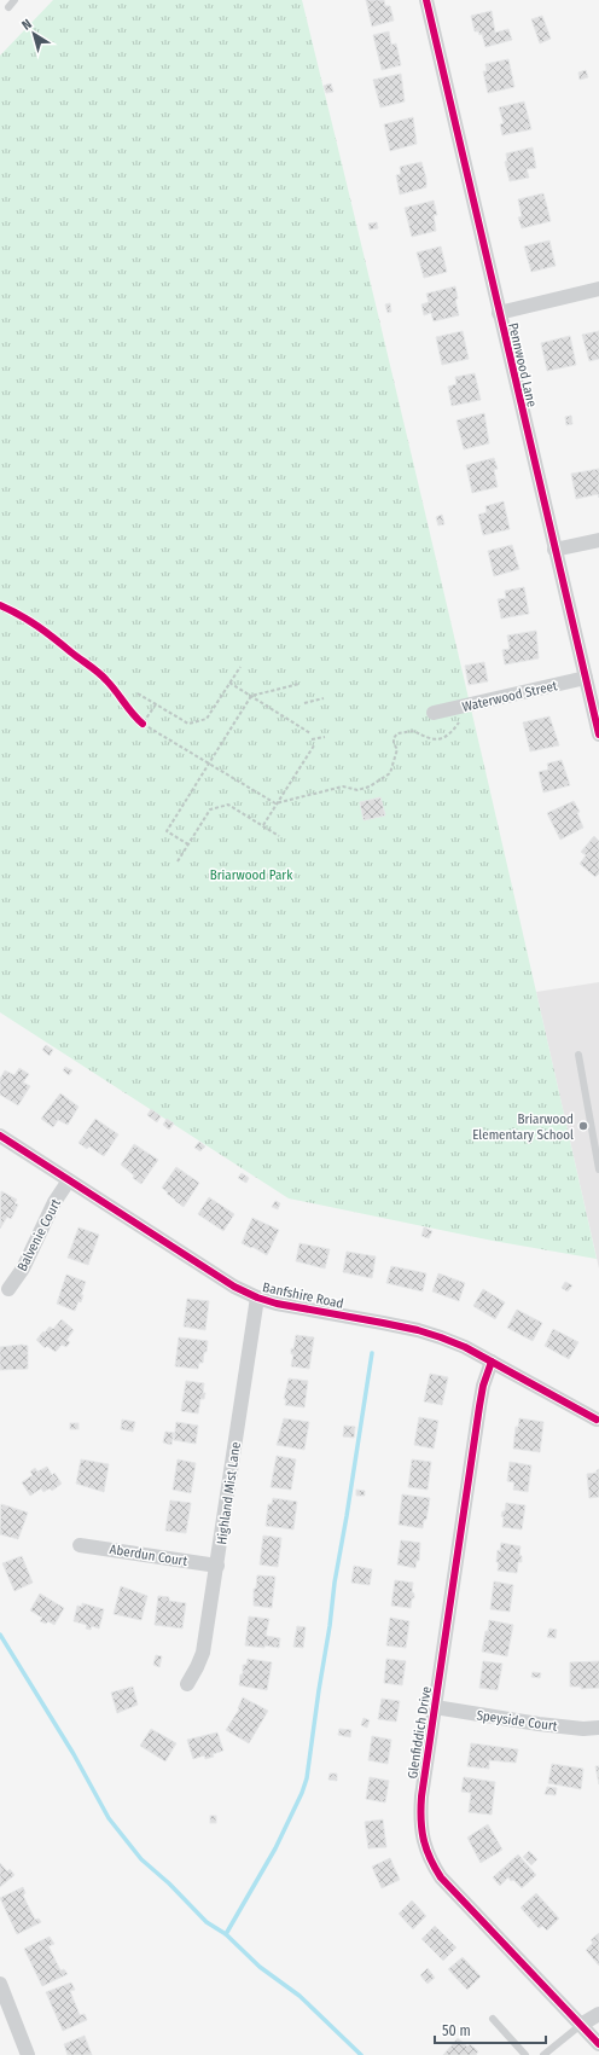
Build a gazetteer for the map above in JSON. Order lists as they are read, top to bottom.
{
  "streets": {
    "street": [
      "Pennwood Lane",
      "Waterwood Street",
      "Balvenie Court",
      "Banfshire Road",
      "Highland Mist Lane",
      "Aberdun Court",
      "Speyside Court",
      "Glenfiddich Drive"
    ]
  },
  "crossings": [
    ["Pennwood Lane", "Waterwood Street"],
    ["Balvenie Court", "Banfshire Road"],
    ["Banfshire Road", "Highland Mist Lane"],
    ["Banfshire Road", "Glenfiddich Drive"],
    ["Highland Mist Lane", "Aberdun Court"],
    ["Speyside Court", "Glenfiddich Drive"]
  ],
  "parks": ["Briarwood Park"],
  "places": ["Briarwood Elementary School"],
  "scale_bar": "50 m",
  "north": "top left"
}
